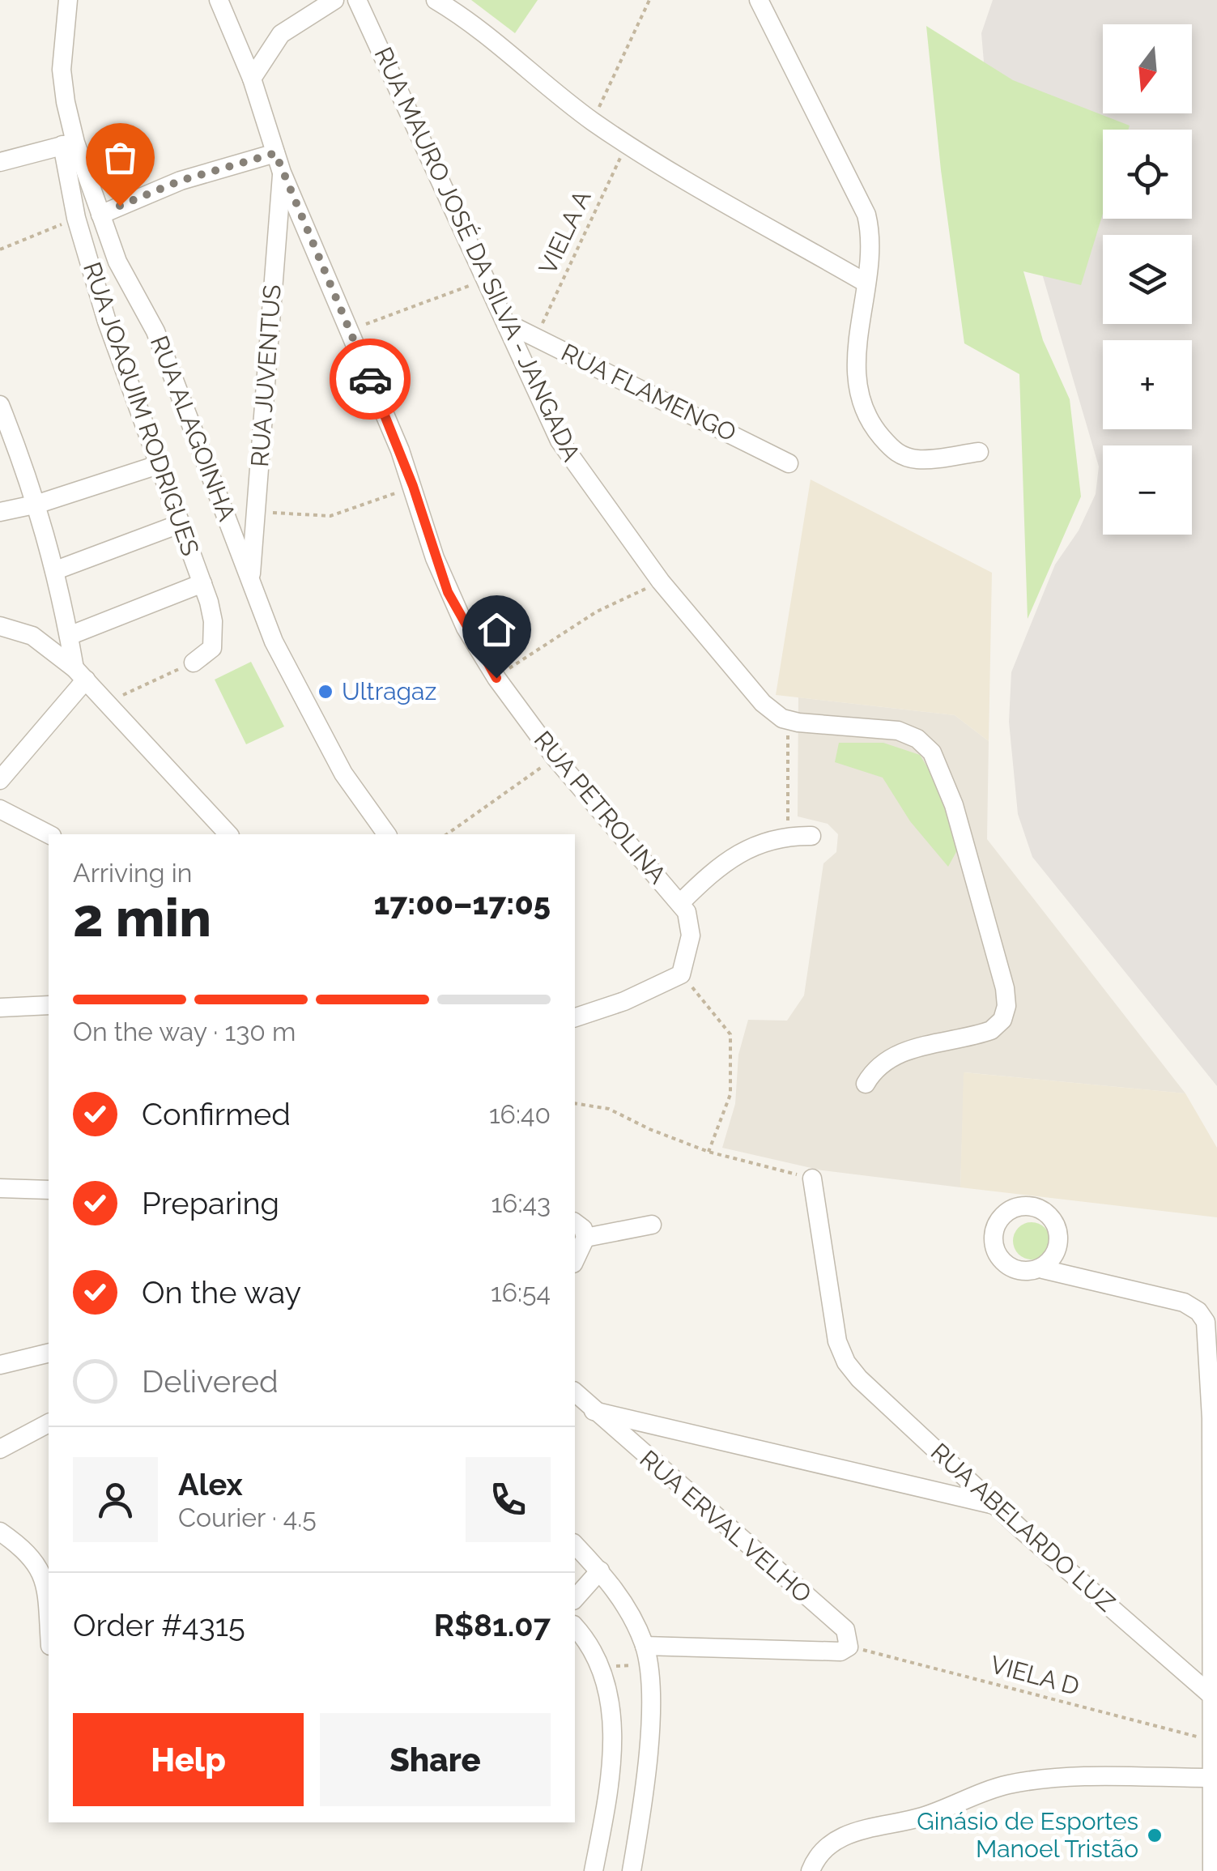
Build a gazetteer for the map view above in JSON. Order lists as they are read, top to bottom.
{
  "streets": {
    "street": [
      "RUA MAURO JOSÉ DA SILVA - JANGADA",
      "RUA JUVENTUS",
      "RUA FLAMENGO",
      "RUA JOAQUIM RODRIGUES",
      "RUA ALAGOINHA",
      "RUA PETROLINA",
      "RUA ERVAL VELHO",
      "RUA ABELARDO LUZ"
    ],
    "path": ["VIELA A", "VIELA D"]
  },
  "crossings": [
    ["VIELA A", "RUA FLAMENGO"],
    ["RUA MAURO JOSÉ DA SILVA - JANGADA", "RUA FLAMENGO"],
    ["RUA JUVENTUS", "RUA ALAGOINHA"],
    ["RUA JUVENTUS", "RUA PETROLINA"],
    ["RUA JOAQUIM RODRIGUES", "RUA ALAGOINHA"],
    ["RUA ERVAL VELHO", "VIELA D"]
  ],
  "places": ["Ultragaz", "Ginásio de Esportes Manoel Tristão"],
  "north": "bottom",
  "page": {
    "map_buttons": ["+", "−"],
    "heading": ["2 min", "Arriving in", "17:00–17:05"],
    "panel": [
      "Alex",
      "Courier · 4.5",
      "Order #4315",
      "R$81.07"
    ],
    "bar": "On the way · 130 m",
    "list": [
      ["Confirmed", "16:40"],
      ["Preparing", "16:43"],
      ["On the way", "16:54"],
      "Delivered"
    ],
    "buttons": ["Help", "Share"]
  }
}
